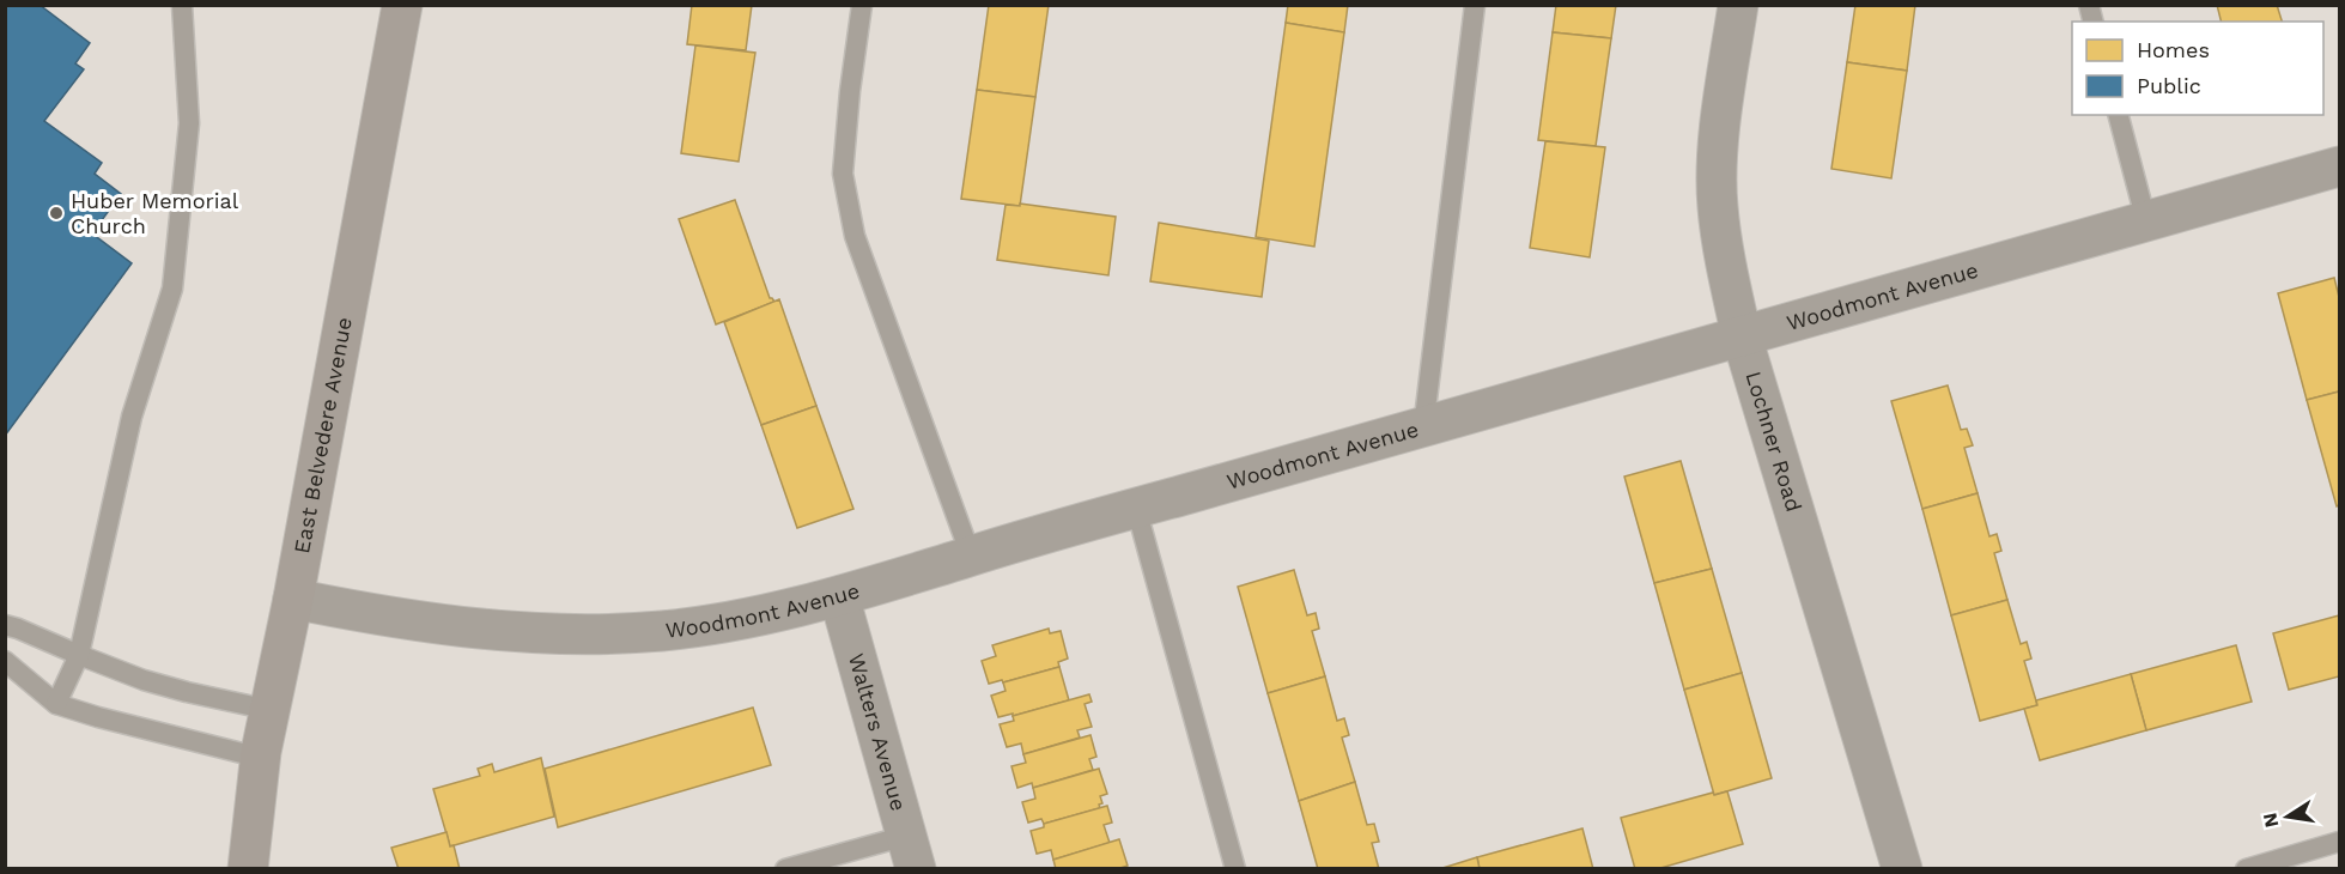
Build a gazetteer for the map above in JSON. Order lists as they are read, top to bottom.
{
  "streets": {
    "main road": ["East Belvedere Avenue"],
    "street": ["Woodmont Avenue", "Lochner Road", "Walters Avenue"]
  },
  "crossings": [
    ["Woodmont Avenue", "East Belvedere Avenue"],
    ["Woodmont Avenue", "Lochner Road"],
    ["Woodmont Avenue", "Walters Avenue"]
  ],
  "places": ["Huber Memorial Church"],
  "legend": ["Homes", "Public"],
  "north": "left"
}
